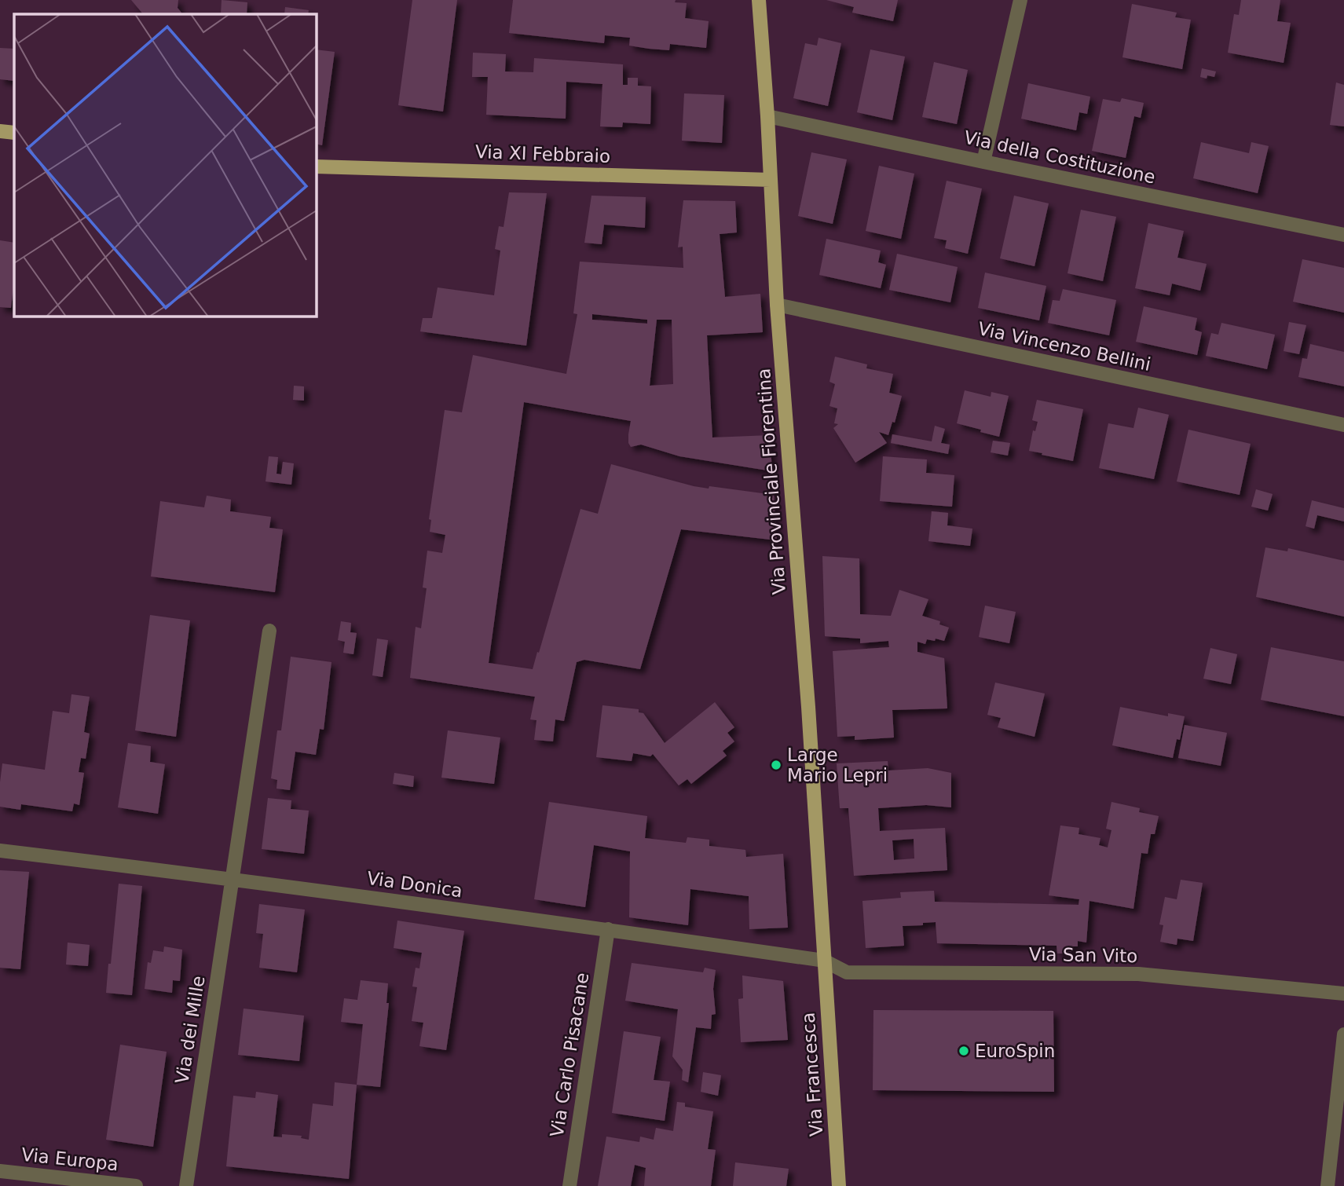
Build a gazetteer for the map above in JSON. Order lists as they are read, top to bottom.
{
  "streets": {
    "main road": ["Via XI Febbraio", "Via Provinciale Fiorentina", "Via Francesca"],
    "street": [
      "Via della Costituzione",
      "Via Vincenzo Bellini",
      "Via Donica",
      "Via San Vito",
      "Via dei Mille",
      "Via Carlo Pisacane",
      "Via Europa"
    ]
  },
  "crossings": [
    ["Via XI Febbraio", "Via Provinciale Fiorentina"],
    ["Via della Costituzione", "Via Provinciale Fiorentina"],
    ["Via Vincenzo Bellini", "Via Provinciale Fiorentina"],
    ["Via Provinciale Fiorentina", "Via Donica"],
    ["Via Provinciale Fiorentina", "Via San Vito"],
    ["Via Provinciale Fiorentina", "Via Francesca"],
    ["Via Donica", "Via San Vito"],
    ["Via Donica", "Via dei Mille"],
    ["Via Donica", "Via Carlo Pisacane"],
    ["Via Donica", "Via Francesca"],
    ["Via San Vito", "Via Francesca"]
  ],
  "places": ["Large Mario Lepri", "EuroSpin"]
}
